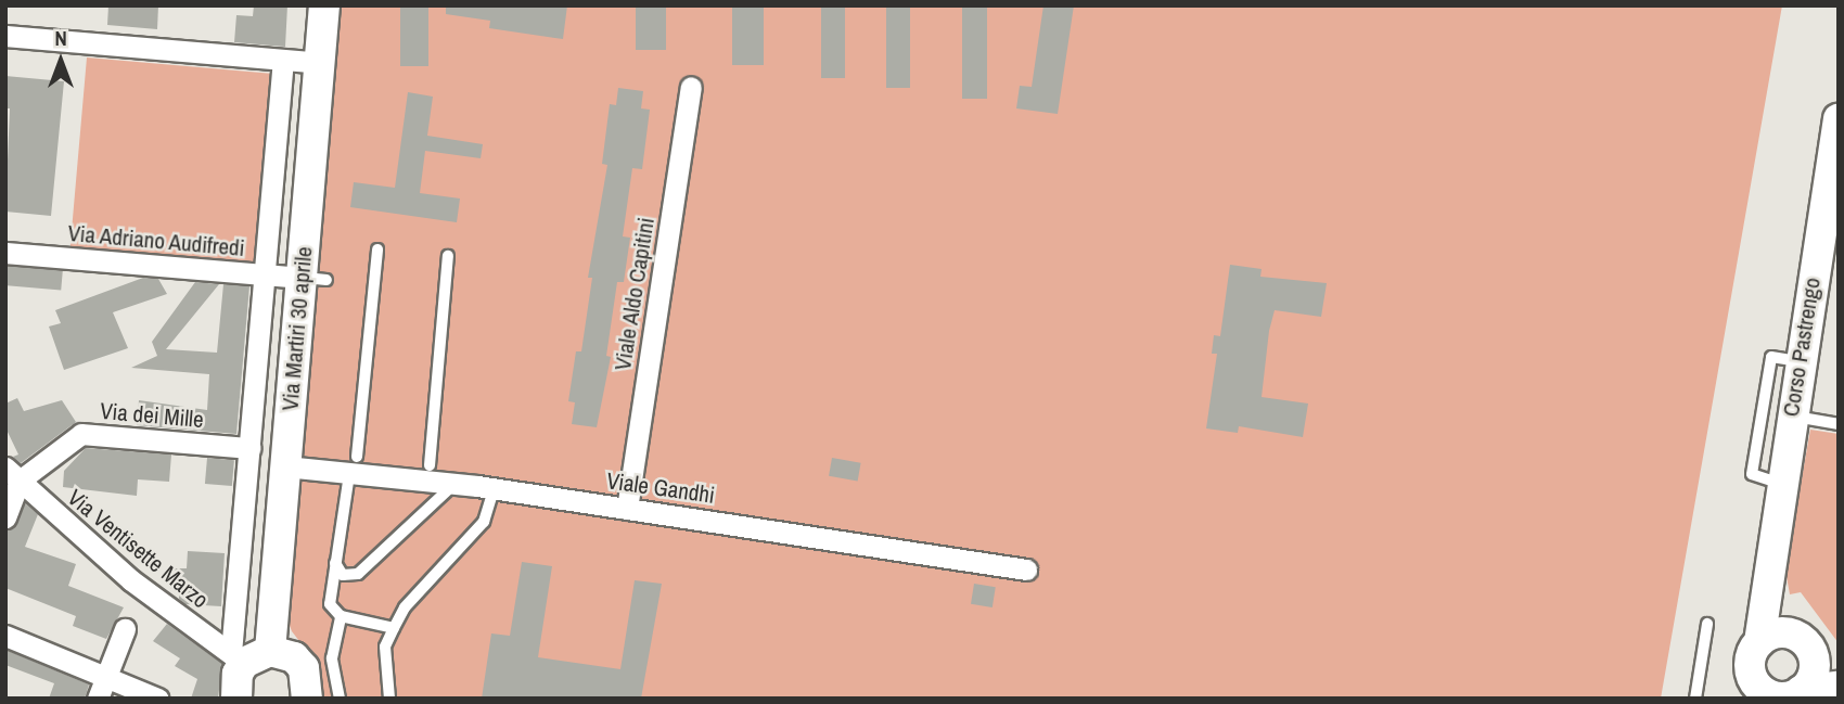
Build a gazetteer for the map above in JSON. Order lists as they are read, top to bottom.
{
  "streets": {
    "street": [
      "Via Adriano Audifredi",
      "Viale Aldo Capitini",
      "Via Martiri 30 aprile",
      "Corso Pastrengo",
      "Via dei Mille",
      "Viale Gandhi",
      "Via Ventisette Marzo"
    ]
  },
  "crossings": [
    ["Via Adriano Audifredi", "Via Martiri 30 aprile"],
    ["Viale Aldo Capitini", "Viale Gandhi"],
    ["Via Martiri 30 aprile", "Via dei Mille"],
    ["Via Martiri 30 aprile", "Viale Gandhi"],
    ["Via Martiri 30 aprile", "Via Ventisette Marzo"],
    ["Via dei Mille", "Via Ventisette Marzo"]
  ],
  "north": "top"
}
